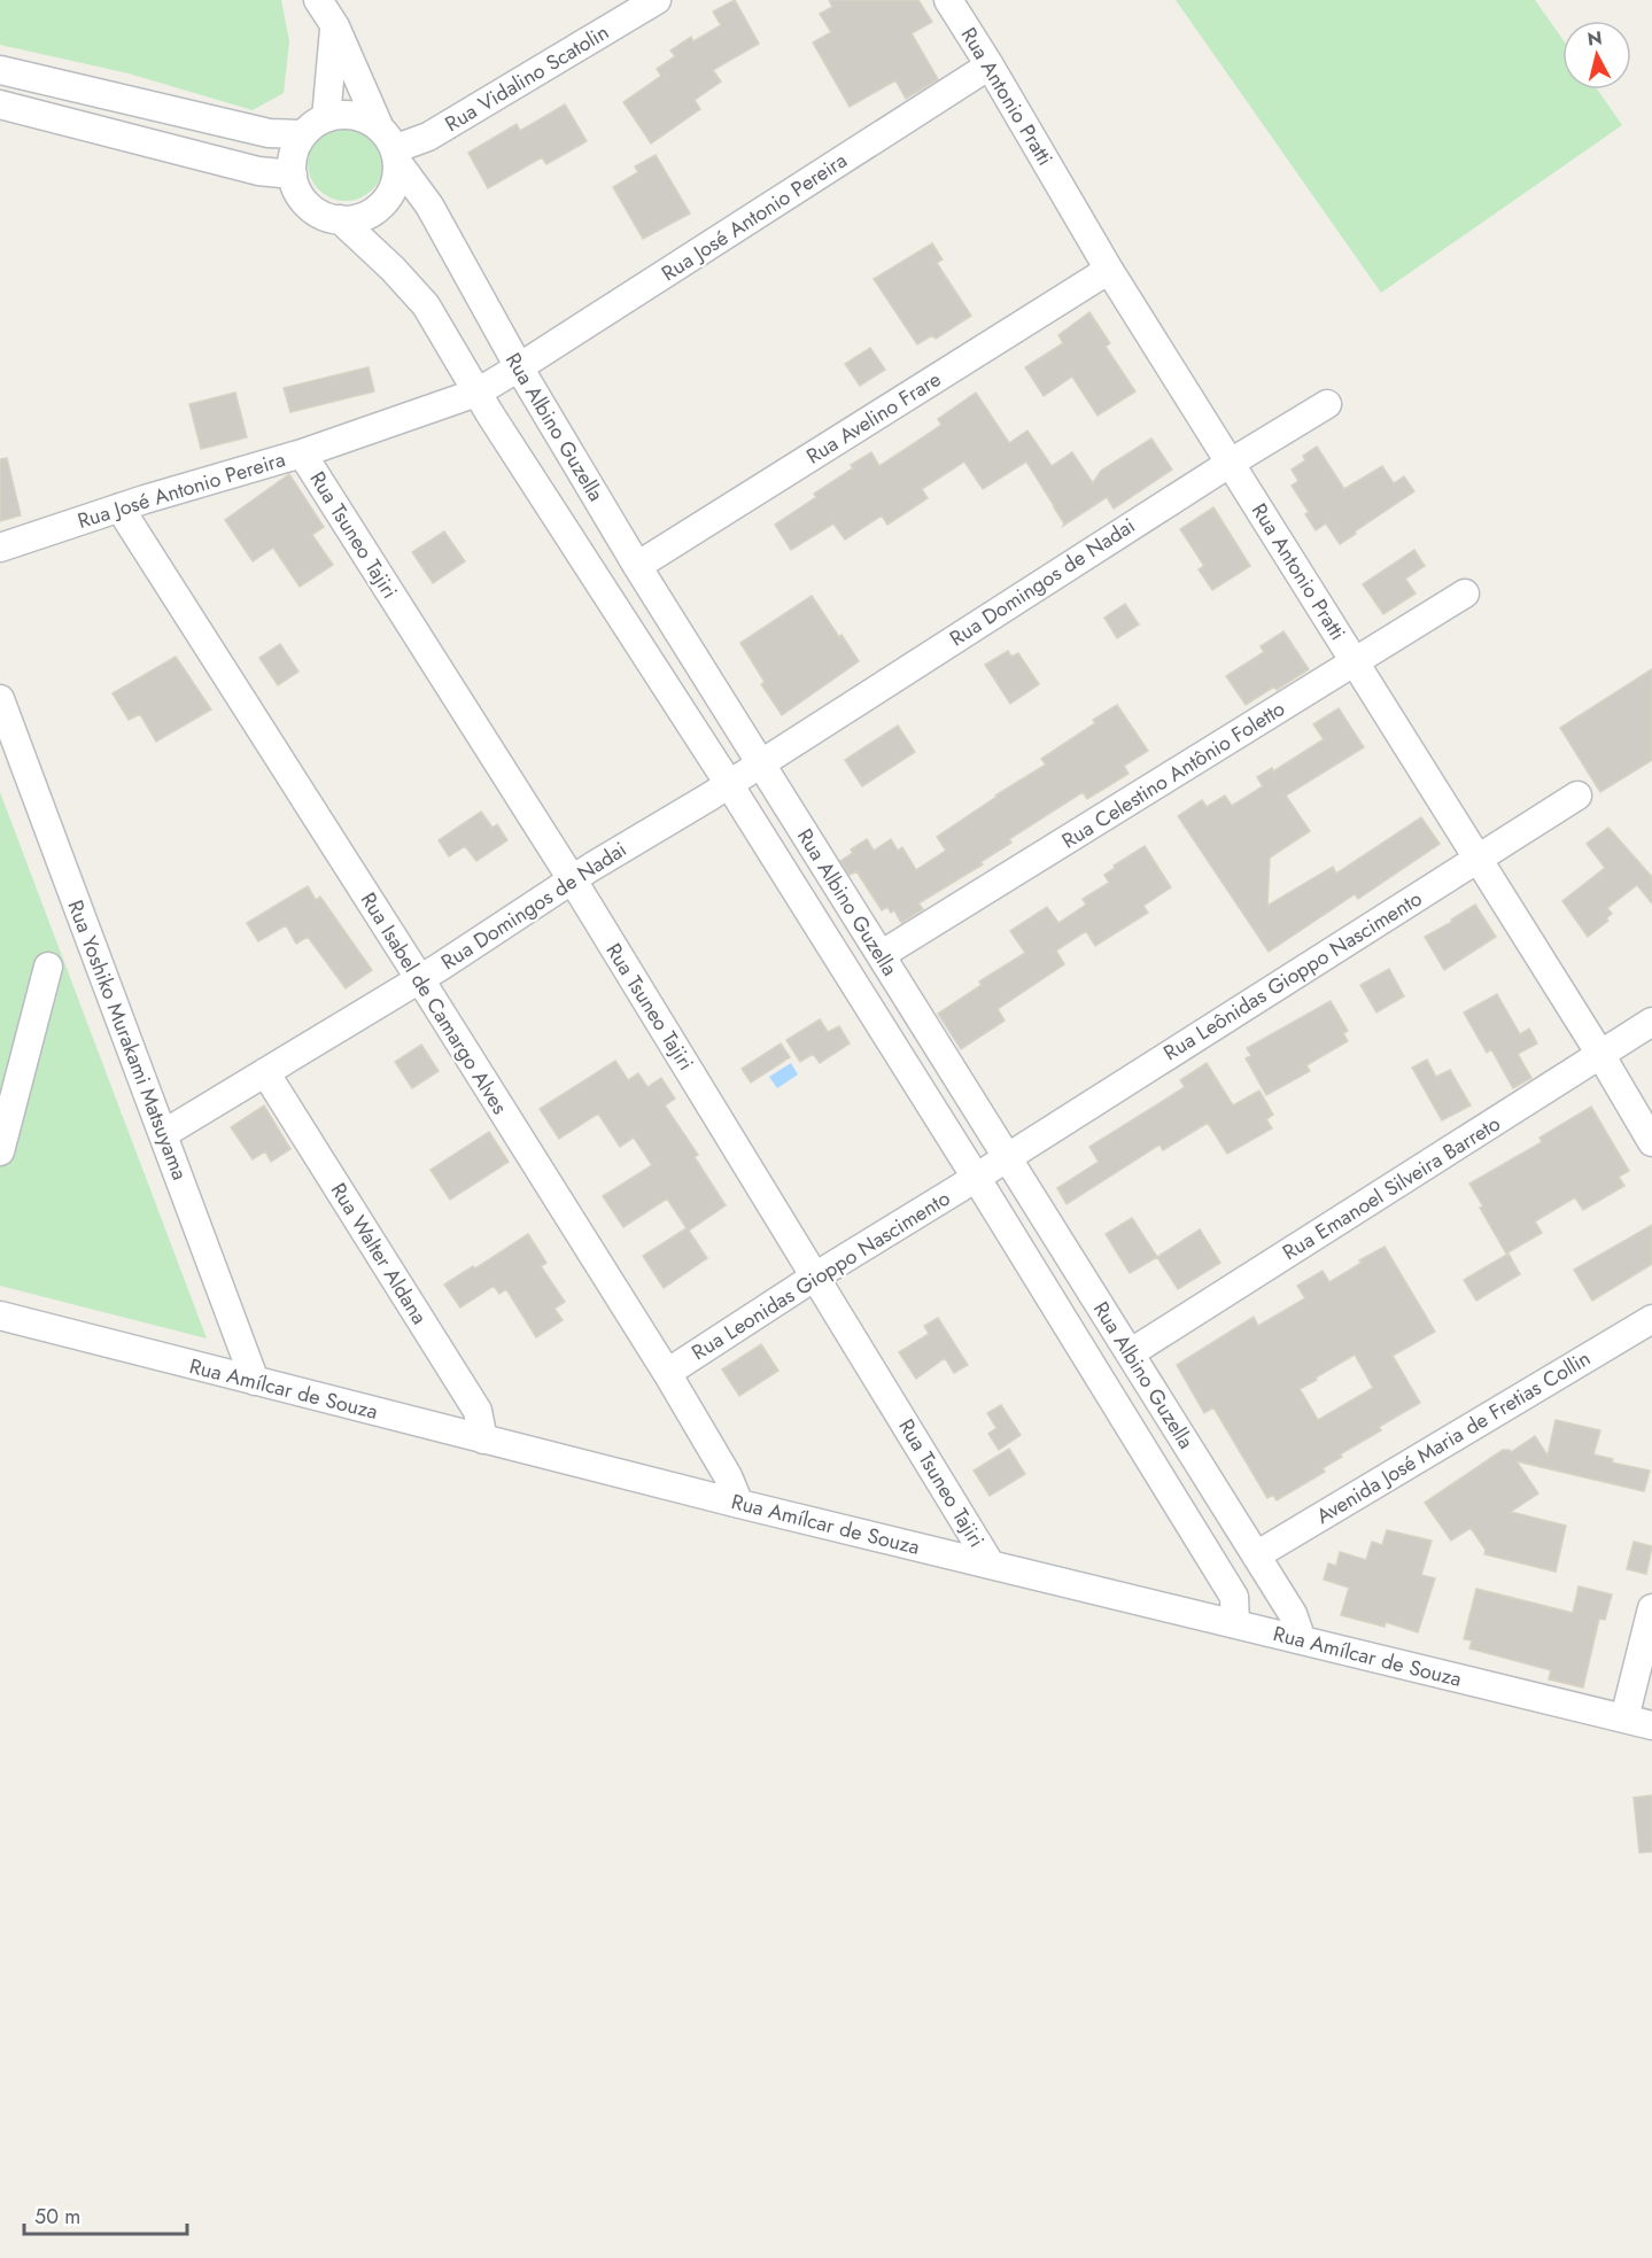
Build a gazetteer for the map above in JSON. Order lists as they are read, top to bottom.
{
  "streets": {
    "street": [
      "Rua Vidalino Scatolin",
      "Rua Antonio Pratti",
      "Rua José Antonio Pereira",
      "Rua Avelino Frare",
      "Rua Albino Guzella",
      "Rua Tsuneo Tajiri",
      "Rua Domingos de Nadai",
      "Rua Celestino Antônio Foletto",
      "Rua Leônidas Gioppo Nascimento",
      "Rua Isabel de Camargo Alves",
      "Rua Yoshiko Murakami Matsuyama",
      "Rua Emanoel Silveira Barreto",
      "Rua Walter Aldana",
      "Rua Leonidas Gioppo Nascimento",
      "Rua Amílcar de Souza",
      "Avenida José Maria de Fretias Collin"
    ]
  },
  "crossings": [
    ["Rua Vidalino Scatolin", "Rua Albino Guzella"],
    ["Rua Antonio Pratti", "Rua José Antonio Pereira"],
    ["Rua Antonio Pratti", "Rua Avelino Frare"],
    ["Rua Antonio Pratti", "Rua Domingos de Nadai"],
    ["Rua Antonio Pratti", "Rua Celestino Antônio Foletto"],
    ["Rua Antonio Pratti", "Rua Leônidas Gioppo Nascimento"],
    ["Rua Antonio Pratti", "Rua Emanoel Silveira Barreto"],
    ["Rua José Antonio Pereira", "Rua Albino Guzella"],
    ["Rua José Antonio Pereira", "Rua Tsuneo Tajiri"],
    ["Rua José Antonio Pereira", "Rua Isabel de Camargo Alves"],
    ["Rua Avelino Frare", "Rua Albino Guzella"],
    ["Rua Albino Guzella", "Rua Domingos de Nadai"],
    ["Rua Albino Guzella", "Rua Celestino Antônio Foletto"],
    ["Rua Albino Guzella", "Rua Leônidas Gioppo Nascimento"],
    ["Rua Albino Guzella", "Rua Emanoel Silveira Barreto"],
    ["Rua Albino Guzella", "Rua Leonidas Gioppo Nascimento"],
    ["Rua Albino Guzella", "Rua Amílcar de Souza"],
    ["Rua Albino Guzella", "Avenida José Maria de Fretias Collin"],
    ["Rua Tsuneo Tajiri", "Rua Domingos de Nadai"],
    ["Rua Tsuneo Tajiri", "Rua Leonidas Gioppo Nascimento"],
    ["Rua Tsuneo Tajiri", "Rua Amílcar de Souza"],
    ["Rua Domingos de Nadai", "Rua Isabel de Camargo Alves"],
    ["Rua Domingos de Nadai", "Rua Yoshiko Murakami Matsuyama"],
    ["Rua Domingos de Nadai", "Rua Walter Aldana"],
    ["Rua Leônidas Gioppo Nascimento", "Rua Leonidas Gioppo Nascimento"],
    ["Rua Isabel de Camargo Alves", "Rua Leonidas Gioppo Nascimento"],
    ["Rua Isabel de Camargo Alves", "Rua Amílcar de Souza"],
    ["Rua Yoshiko Murakami Matsuyama", "Rua Amílcar de Souza"],
    ["Rua Walter Aldana", "Rua Amílcar de Souza"]
  ],
  "scale_bar": "50 m",
  "north": "top"
}
